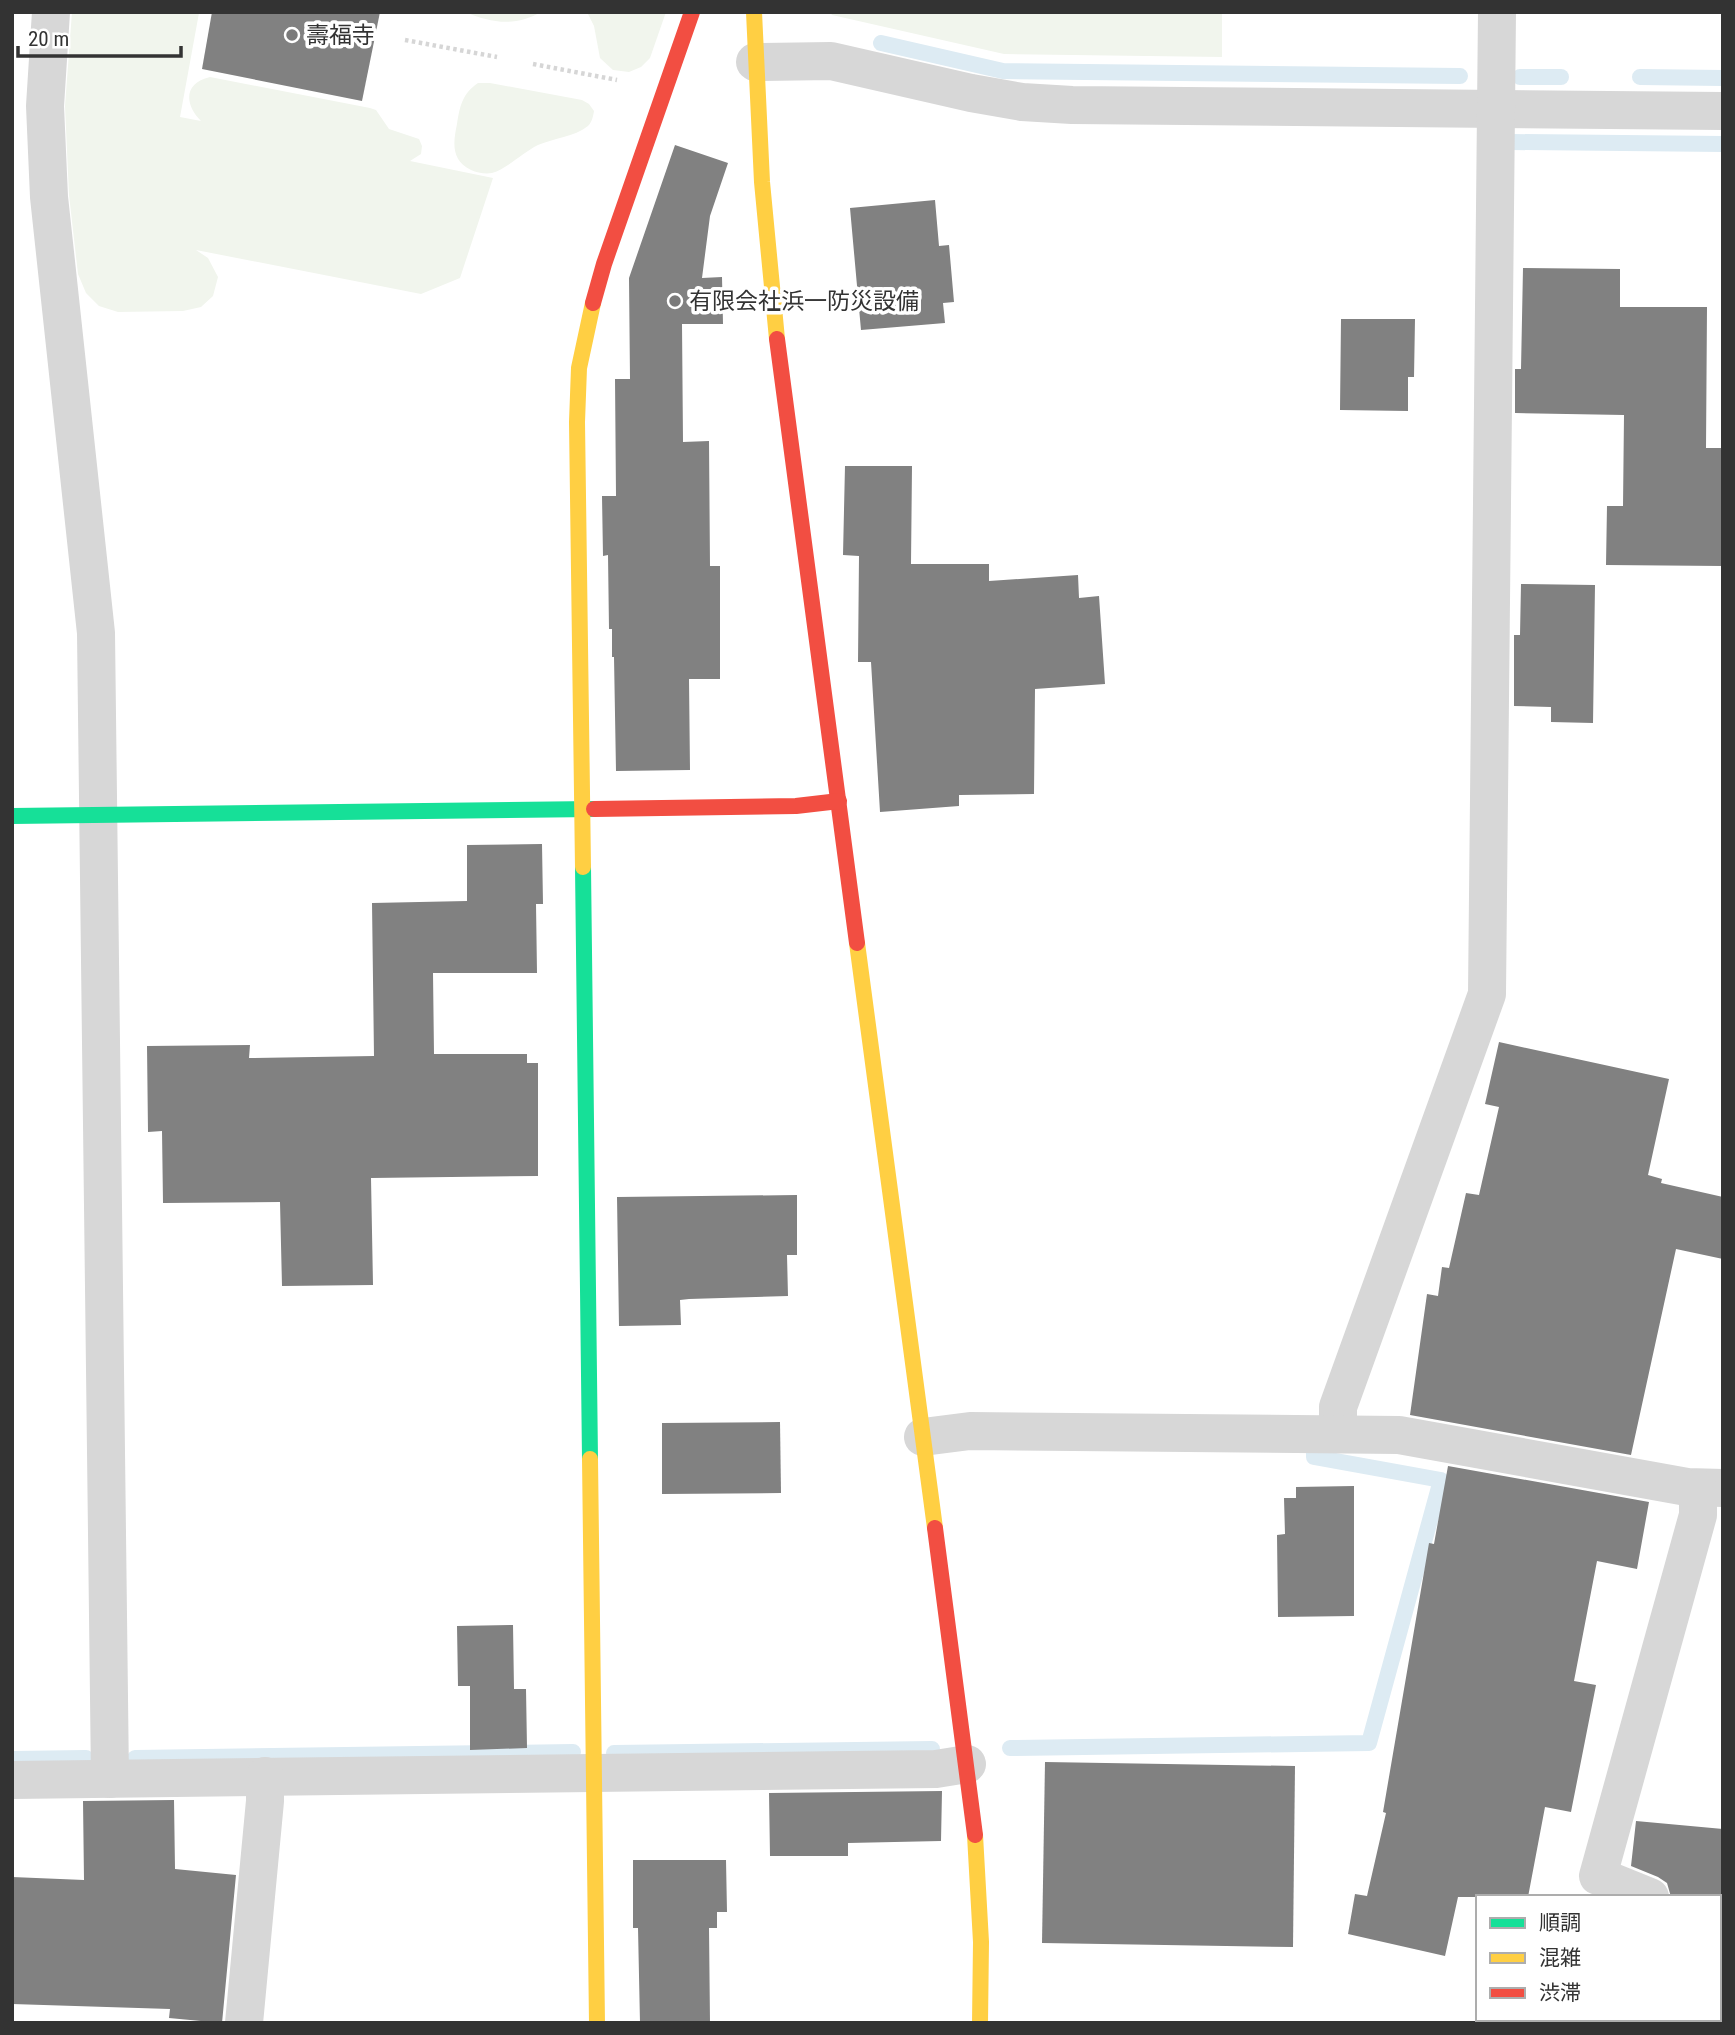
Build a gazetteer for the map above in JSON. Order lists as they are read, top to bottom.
{
  "places": ["壽福寺", "有限会社浜一防災設備"],
  "legend": ["順調", "混雑", "渋滞"],
  "scale_bar": "20 m"
}
